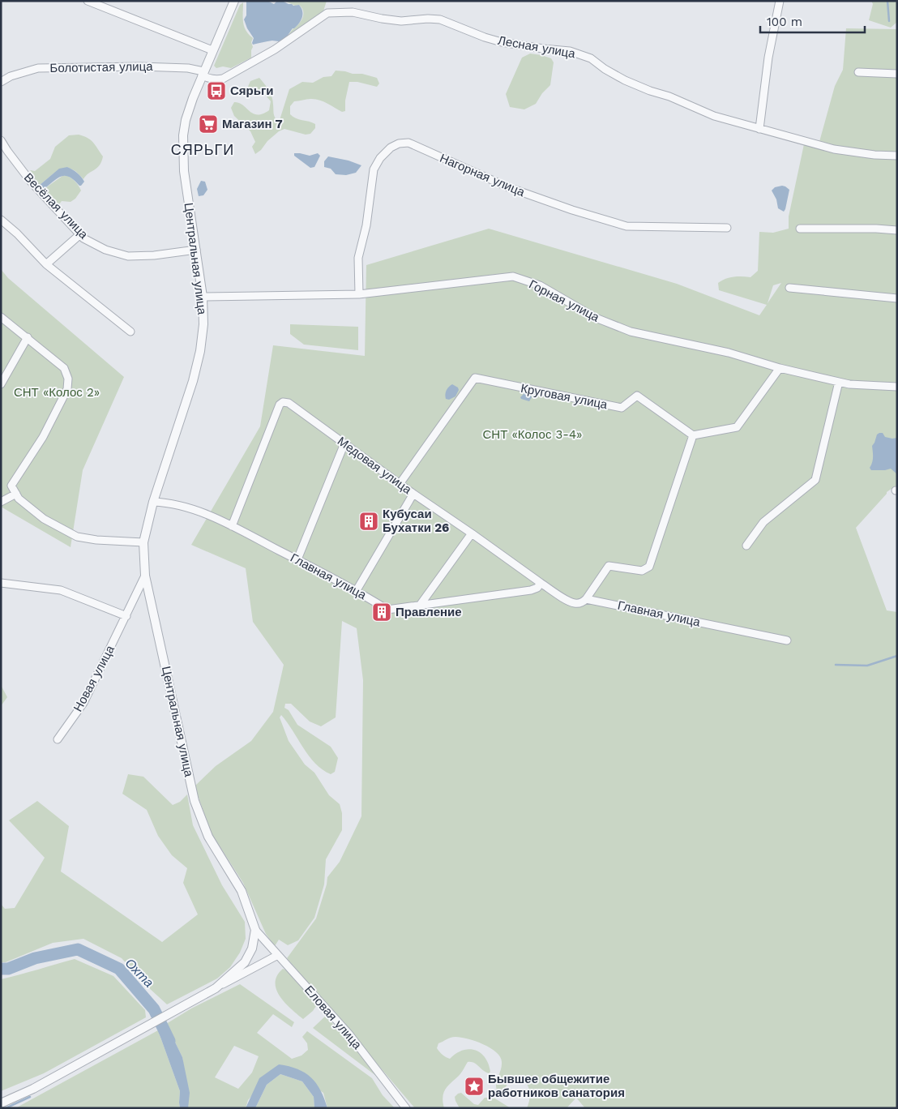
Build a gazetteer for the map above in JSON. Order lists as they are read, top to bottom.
{
  "streets": {
    "street": [
      "Лесная улица",
      "Болотистая улица",
      "Нагорная улица",
      "Весёлая улица",
      "Центральная улица",
      "Горная улица",
      "Круговая улица",
      "Медовая улица",
      "Главная улица",
      "Новая улица",
      "Еловая улица"
    ]
  },
  "crossings": [
    ["Лесная улица", "Болотистая улица"],
    ["Лесная улица", "Центральная улица"],
    ["Болотистая улица", "Центральная улица"],
    ["Нагорная улица", "Горная улица"],
    ["Весёлая улица", "Центральная улица"],
    ["Центральная улица", "Горная улица"],
    ["Центральная улица", "Главная улица"],
    ["Центральная улица", "Новая улица"],
    ["Центральная улица", "Еловая улица"],
    ["Круговая улица", "Медовая улица"],
    ["Медовая улица", "Главная улица"]
  ],
  "districts": ["СЯРЬГИ"],
  "water": ["Охта"],
  "parks": ["СНТ «Колос 2»", "СНТ «Колос 3-4»"],
  "places": {
    "bus stop": ["Сярьги"],
    "supermarket": ["Магазин 7"],
    "building": ["Кубусаи Бухатки 26", "Правление"],
    "place": ["Бывшее общежитие работников санатория"]
  },
  "scale_bar": "100 m"
}
